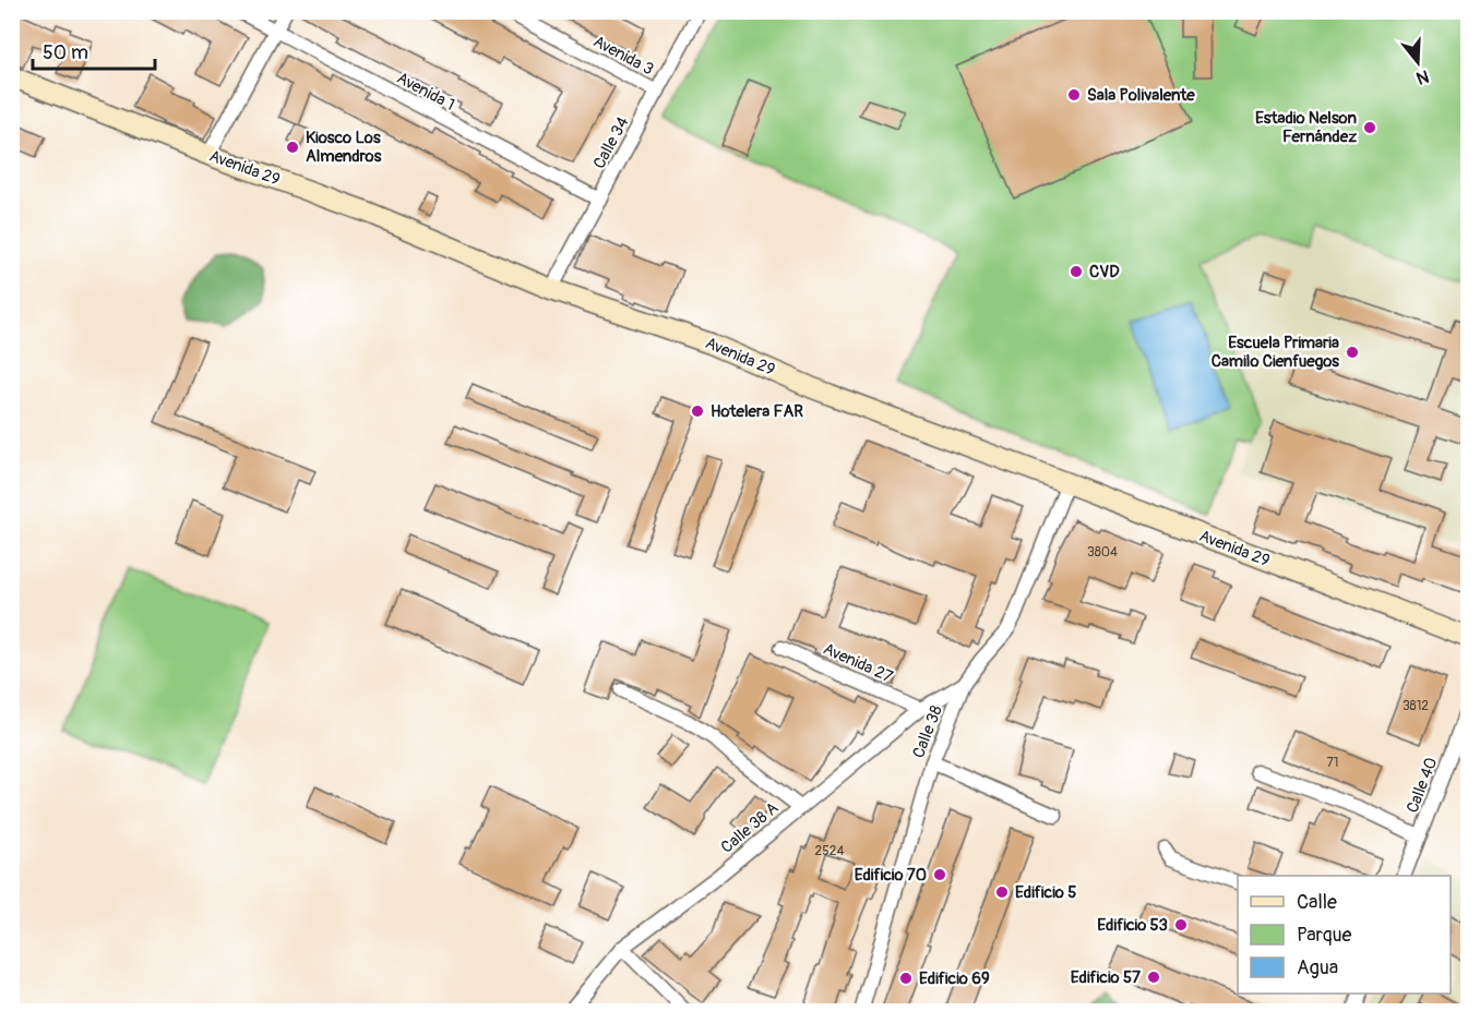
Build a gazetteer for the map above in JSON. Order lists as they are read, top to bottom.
{
  "streets": {
    "main road": ["Avenida 29"],
    "street": [
      "Avenida 3",
      "Avenida 1",
      "Calle 34",
      "Avenida 27",
      "Calle 38",
      "Calle 40",
      "Calle 38 A"
    ]
  },
  "crossings": [
    ["Avenida 3", "Calle 34"],
    ["Avenida 1", "Calle 34"],
    ["Calle 34", "Avenida 29"],
    ["Avenida 29", "Calle 38"],
    ["Avenida 27", "Calle 38 A"],
    ["Calle 38", "Calle 38 A"]
  ],
  "places": [
    "Sala Polivalente",
    "Estadio Nelson Fernández",
    "Kiosco Los Almendros",
    "CVD",
    "Escuela Primaria Camilo Cienfuegos",
    "Hotelera FAR",
    "Edificio 70",
    "Edificio 5",
    "Edificio 53",
    "Edificio 57",
    "Edificio 69"
  ],
  "house_numbers": [
    "3804",
    "3812",
    "71",
    "2524"
  ],
  "legend": ["Calle", "Parque", "Agua"],
  "scale_bar": "50 m",
  "north": "bottom"
}
